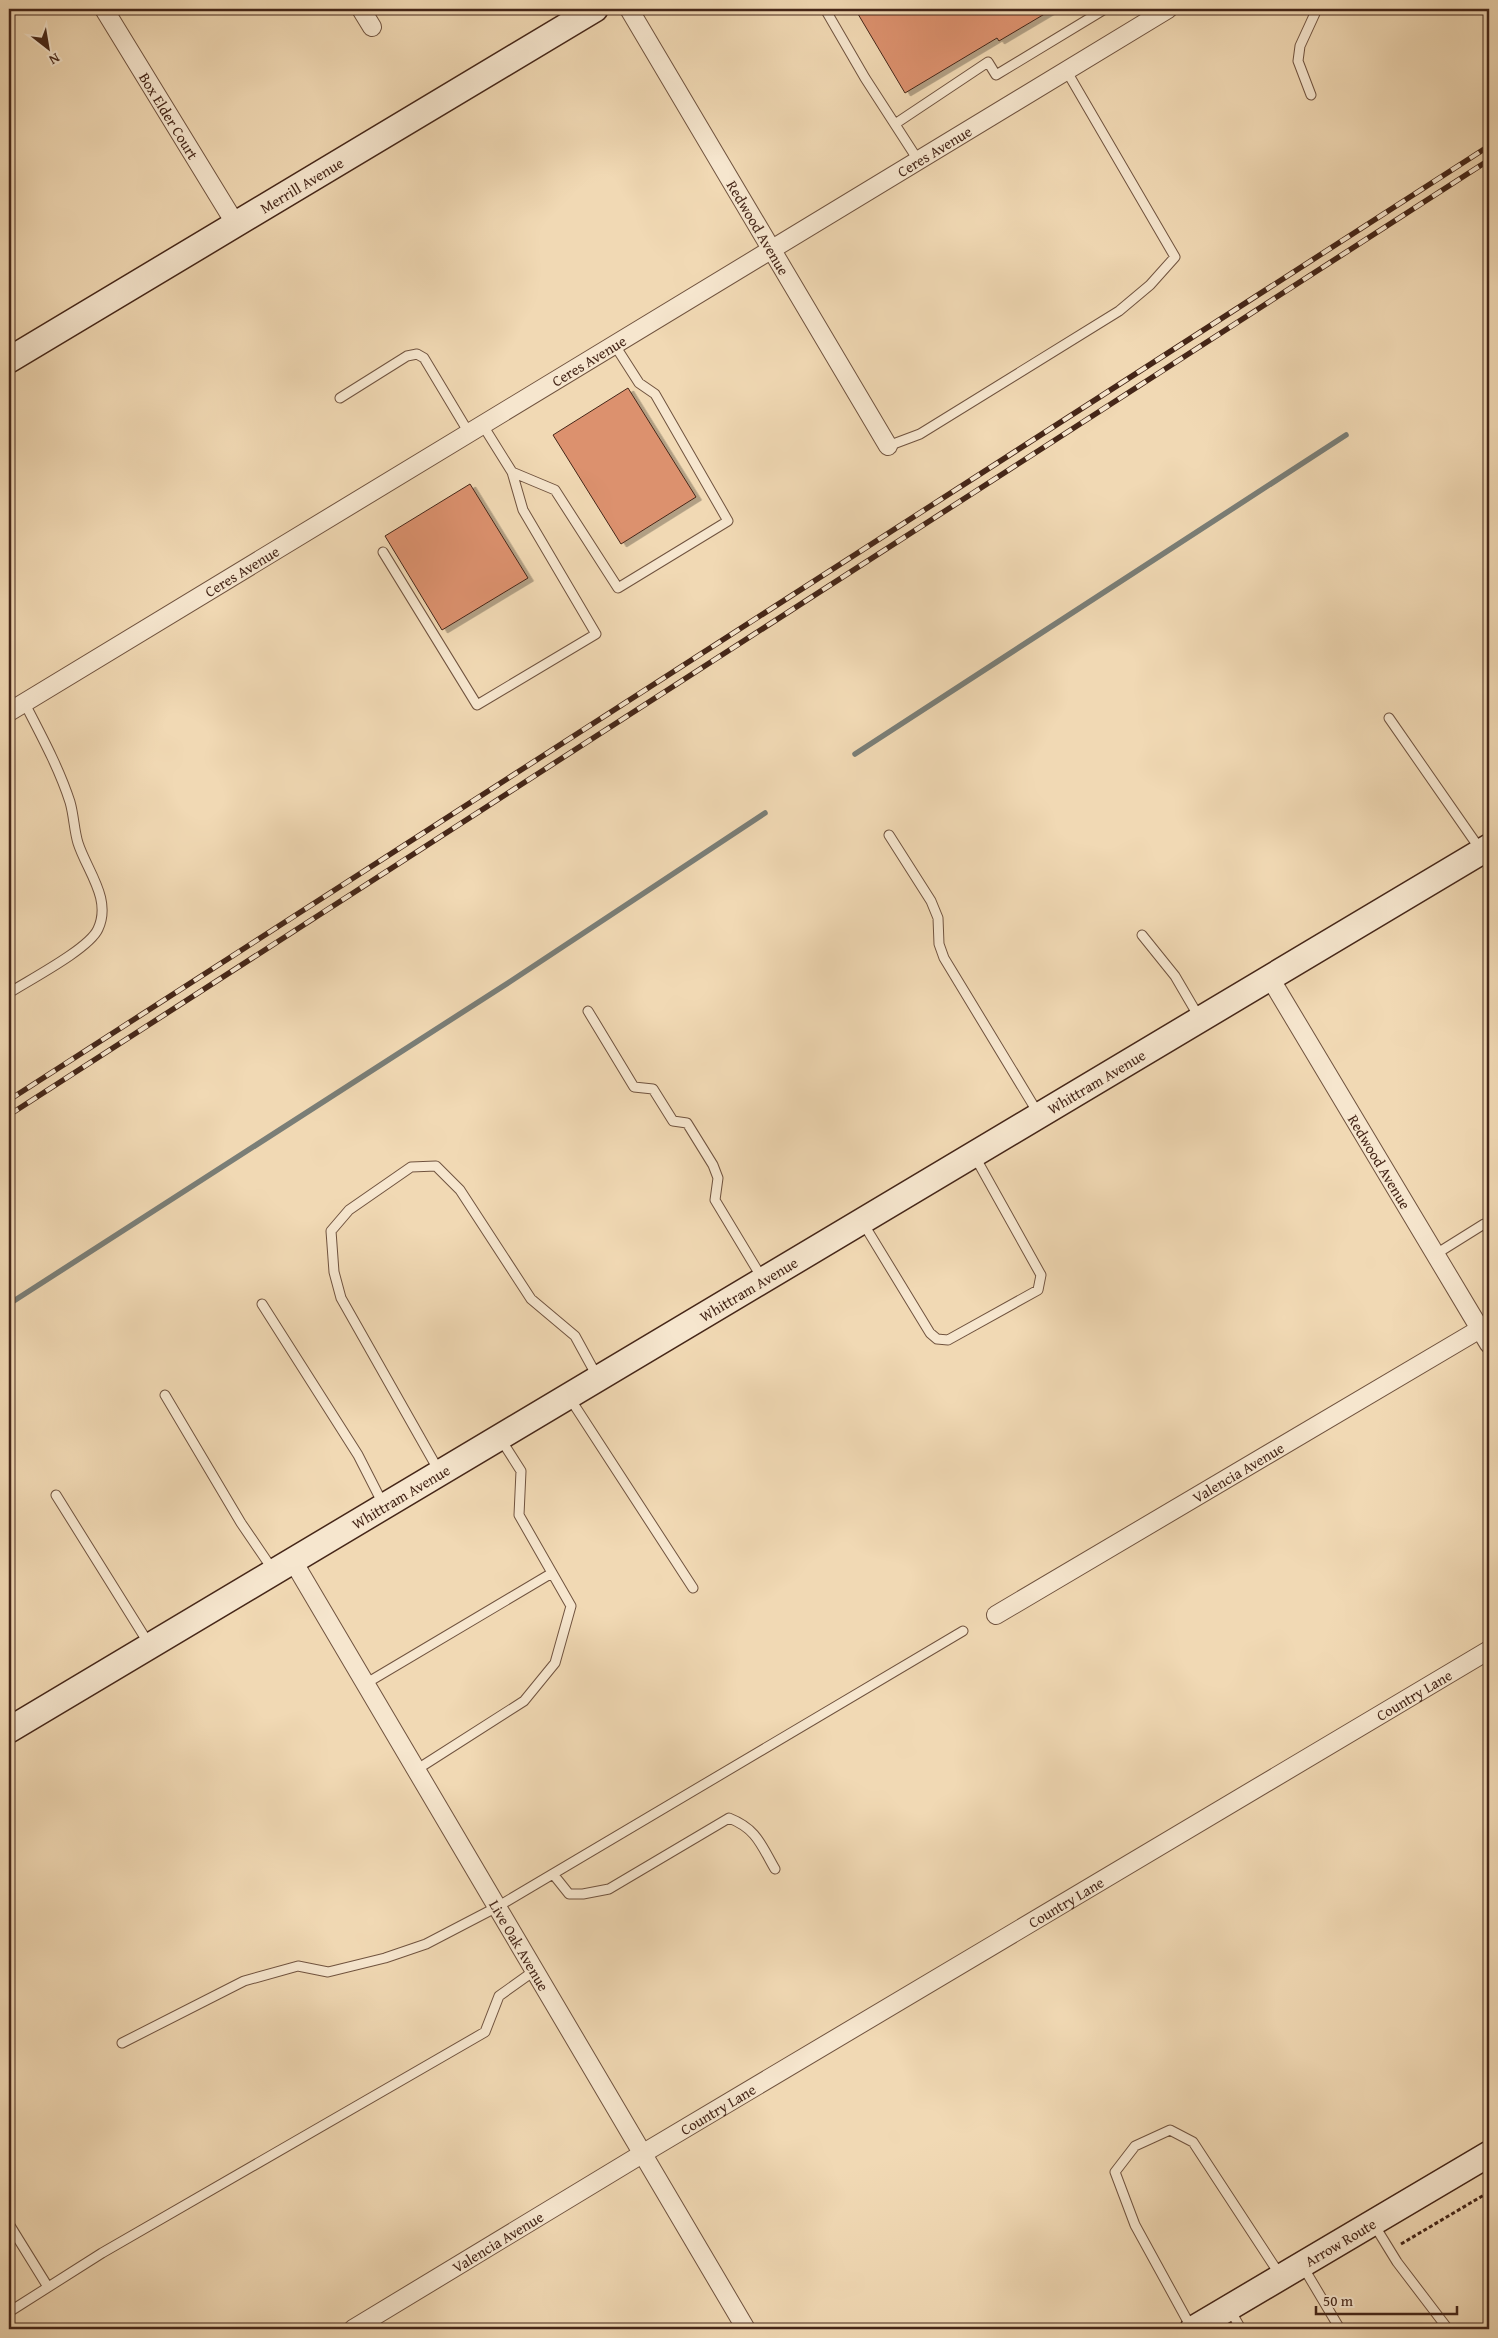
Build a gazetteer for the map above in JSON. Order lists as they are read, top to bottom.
{
  "streets": {
    "street": [
      "Box Elder Court",
      "Ceres Avenue",
      "Merrill Avenue",
      "Redwood Avenue",
      "Whittram Avenue",
      "Valencia Avenue",
      "Country Lane",
      "Live Oak Avenue",
      "Arrow Route"
    ]
  },
  "crossings": [
    ["Box Elder Court", "Merrill Avenue"],
    ["Ceres Avenue", "Redwood Avenue"],
    ["Redwood Avenue", "Whittram Avenue"],
    ["Redwood Avenue", "Valencia Avenue"],
    ["Whittram Avenue", "Live Oak Avenue"],
    ["Valencia Avenue", "Country Lane"],
    ["Valencia Avenue", "Live Oak Avenue"],
    ["Country Lane", "Live Oak Avenue"]
  ],
  "scale_bar": "50 m",
  "north": "bottom right"
}
